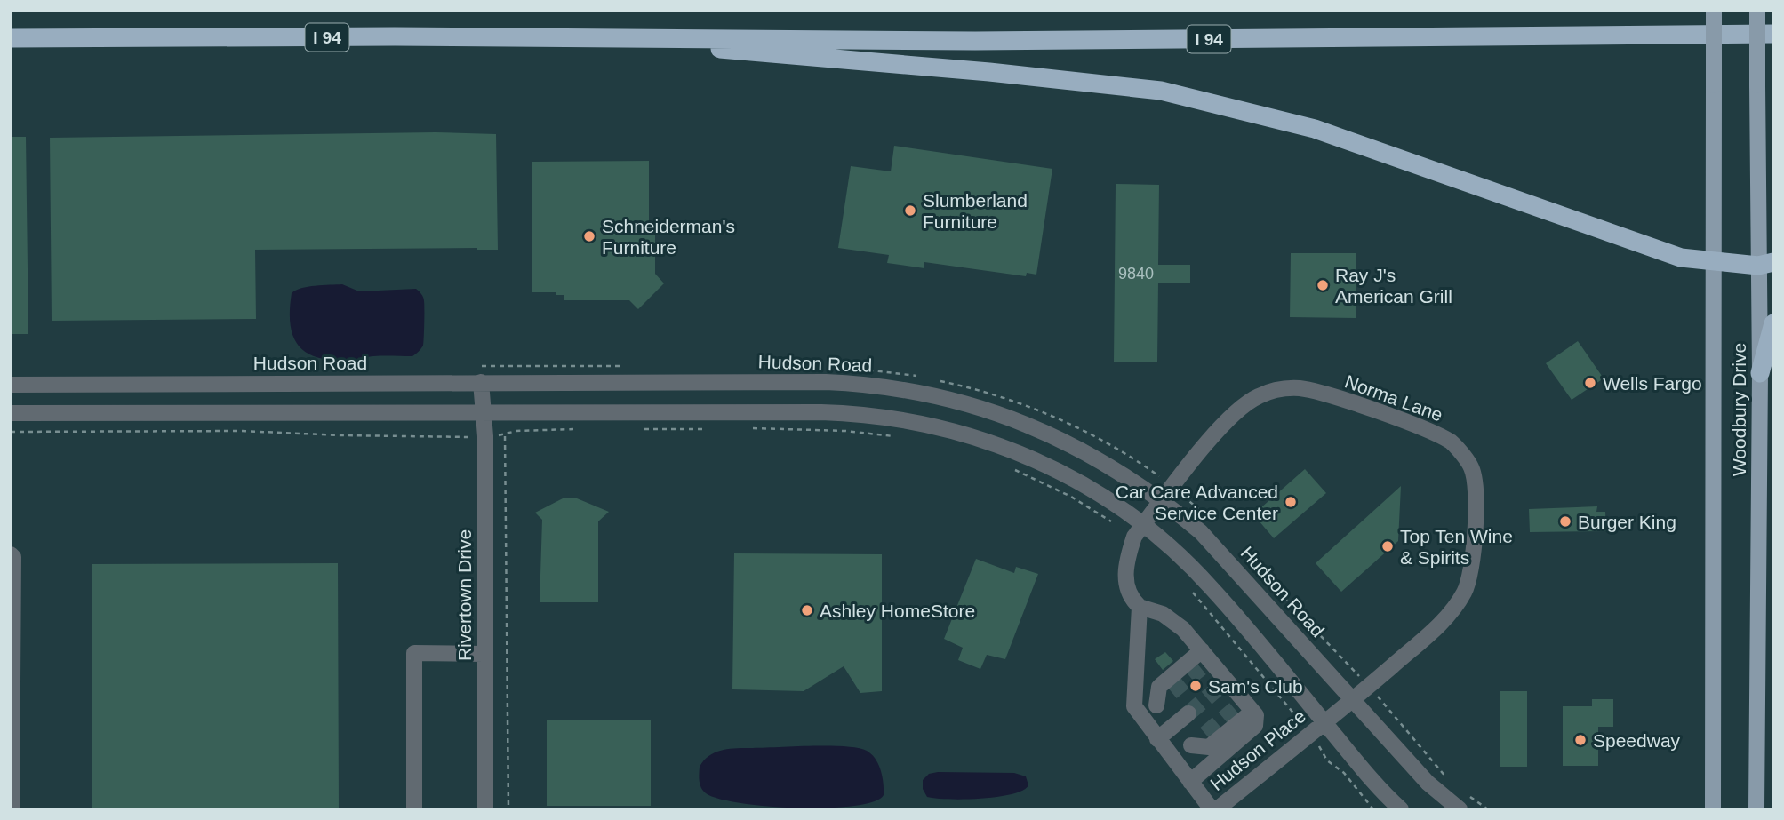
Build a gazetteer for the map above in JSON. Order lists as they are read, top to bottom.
{
  "streets": {
    "highway": ["I 94"],
    "main road": ["Woodbury Drive"],
    "street": [
      "Hudson Road",
      "Norma Lane",
      "Rivertown Drive",
      "Hudson Place"
    ]
  },
  "crossings": [
    ["Hudson Road", "Norma Lane"],
    ["Hudson Road", "Rivertown Drive"],
    ["Norma Lane", "Hudson Place"]
  ],
  "places": [
    "Slumberland Furniture",
    "Schneiderman's Furniture",
    "Ray J's American Grill",
    "Wells Fargo",
    "Car Care Advanced Service Center",
    "Burger King",
    "Top Ten Wine & Spirits",
    "Ashley HomeStore",
    "Sam's Club",
    "Speedway"
  ],
  "house_numbers": ["9840"]
}
